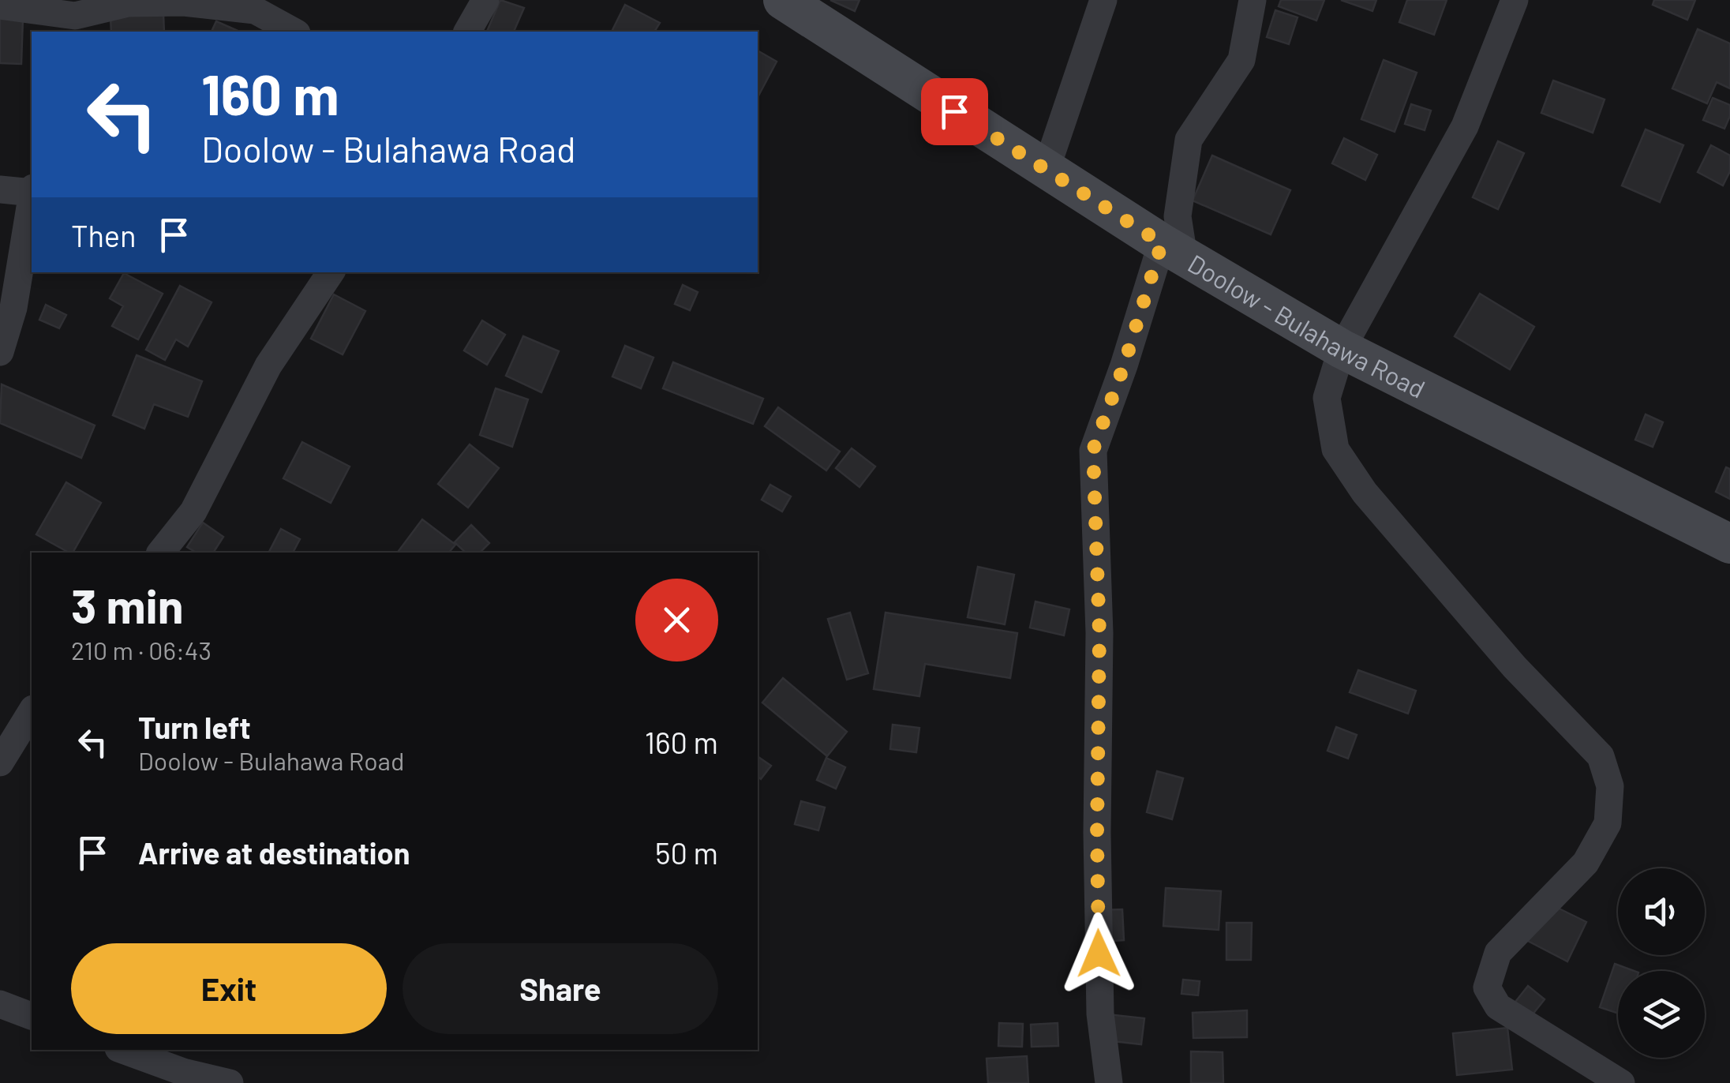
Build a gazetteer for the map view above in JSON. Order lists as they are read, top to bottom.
{
  "streets": {
    "main road": ["Doolow - Bulahawa Road"]
  },
  "page": {
    "turn": ["160 m", "Doolow - Bulahawa Road"],
    "then": "Then",
    "heading": ["3 min", "210 m · 06:43"],
    "list": [
      {
        "name": "Turn left",
        "note": "Doolow - Bulahawa Road",
        "value": "160 m"
      },
      {
        "name": "Arrive at destination",
        "value": "50 m"
      }
    ],
    "buttons": ["Exit", "Share"]
  }
}
